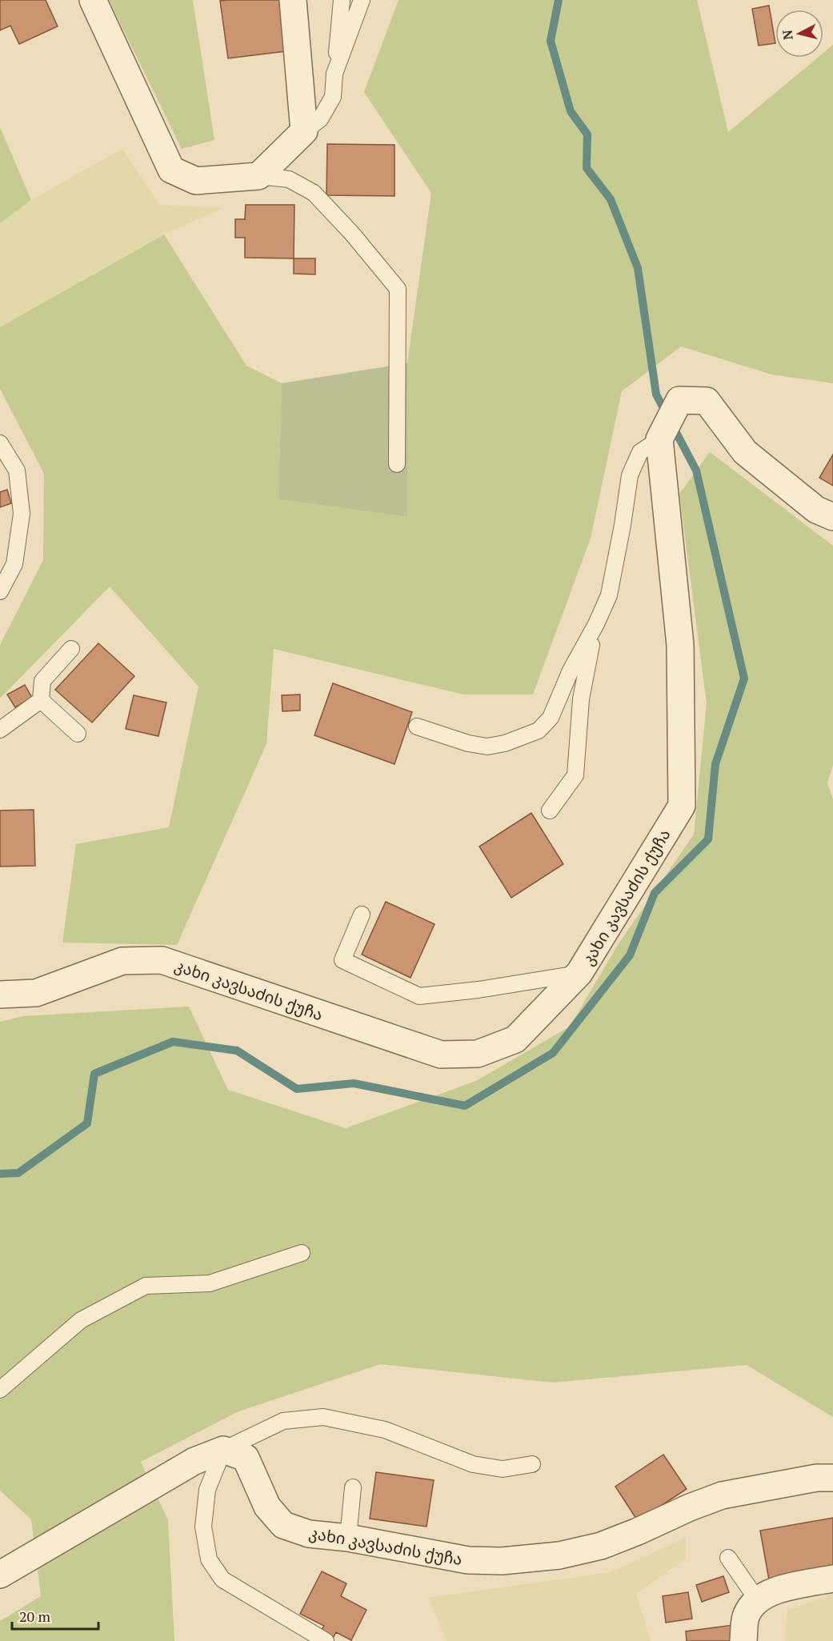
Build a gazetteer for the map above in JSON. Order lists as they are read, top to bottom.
{
  "streets": {
    "street": ["კახი კავსაძის ქუჩა"]
  },
  "scale_bar": "20 m",
  "north": "left"
}
